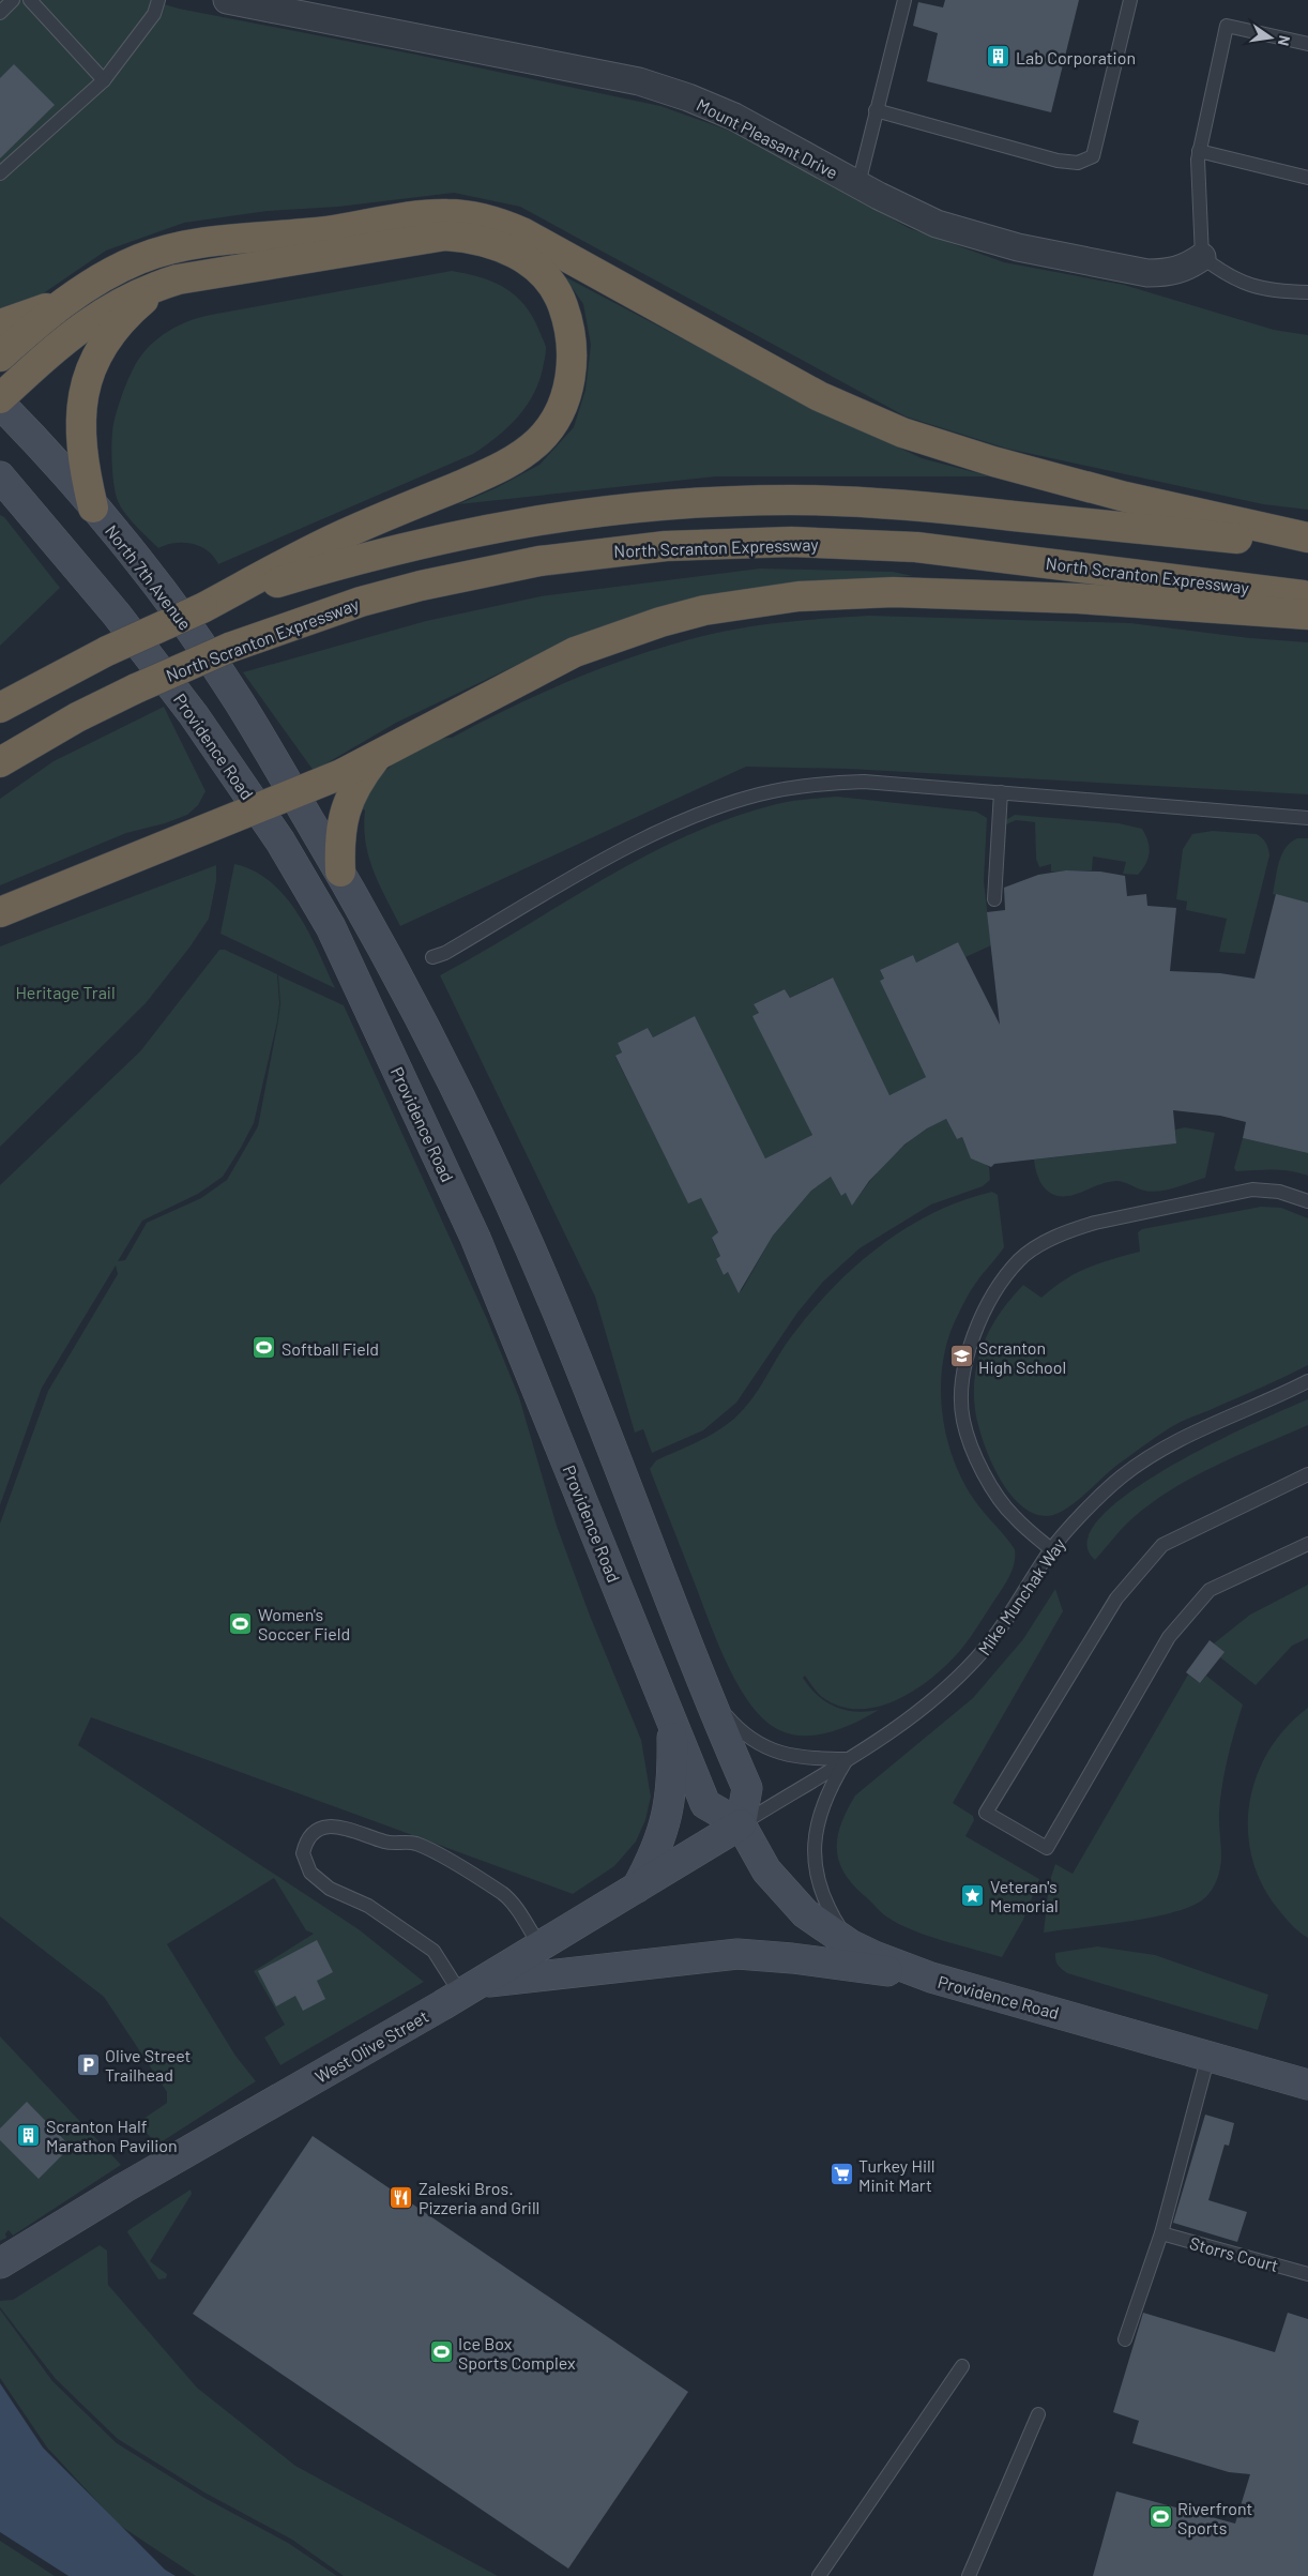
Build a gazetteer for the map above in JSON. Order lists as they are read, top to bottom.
{
  "streets": {
    "highway": ["North Scranton Expressway"],
    "main road": ["North 7th Avenue", "Providence Road", "West Olive Street"],
    "street": ["Mount Pleasant Drive"],
    "lane": ["Mike Munchak Way", "Storrs Court"]
  },
  "crossings": [
    ["Providence Road", "Mike Munchak Way"],
    ["Providence Road", "West Olive Street"],
    ["Mike Munchak Way", "West Olive Street"]
  ],
  "parks": ["Heritage Trail"],
  "places": {
    "building": ["Lab Corporation", "Scranton Half Marathon Pavilion"],
    "sports": [
      "Softball Field",
      "Women's Soccer Field",
      "Ice Box Sports Complex",
      "Riverfront Sports"
    ],
    "school or university": ["Scranton High School"],
    "place": ["Veteran's Memorial"],
    "parking": ["Olive Street Trailhead"],
    "supermarket": ["Turkey Hill Minit Mart"],
    "restaurant": ["Zaleski Bros. Pizzeria and Grill"]
  },
  "north": "right"
}
